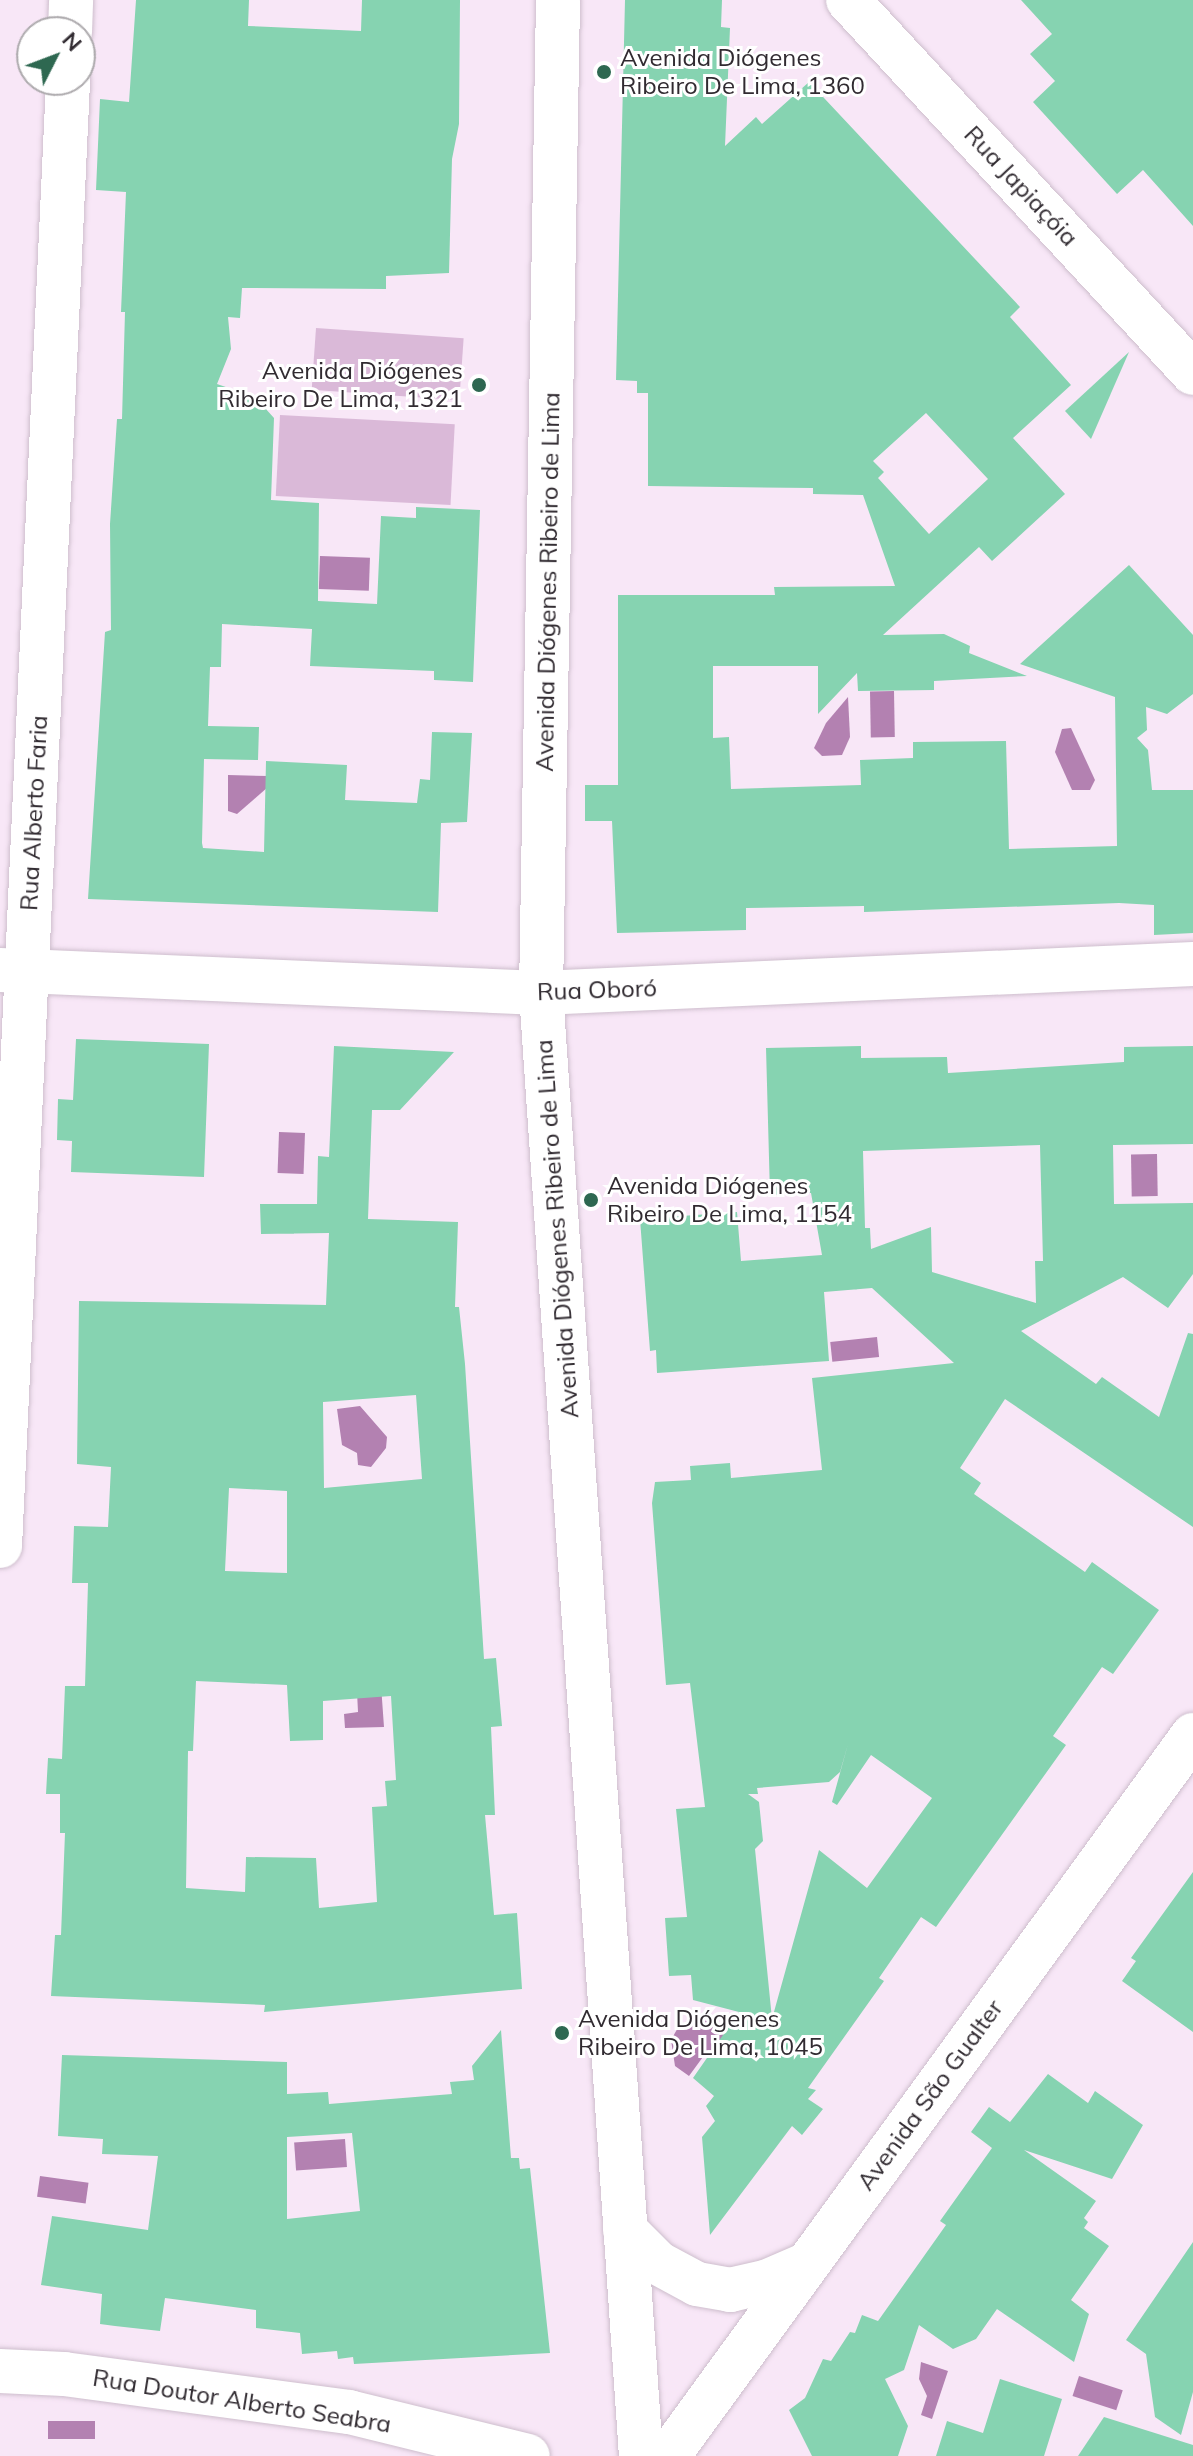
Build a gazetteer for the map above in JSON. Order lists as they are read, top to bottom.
{
  "streets": {
    "street": [
      "Rua Japiaçóia",
      "Avenida Diógenes Ribeiro de Lima",
      "Rua Alberto Faria",
      "Rua Oboró",
      "Avenida São Gualter",
      "Rua Doutor Alberto Seabra"
    ]
  },
  "crossings": [
    ["Avenida Diógenes Ribeiro de Lima", "Rua Oboró"],
    ["Rua Alberto Faria", "Rua Oboró"]
  ],
  "places": [
    "Avenida Diógenes Ribeiro De Lima, 1360",
    "Avenida Diógenes Ribeiro De Lima, 1321",
    "Avenida Diógenes Ribeiro De Lima, 1154",
    "Avenida Diógenes Ribeiro De Lima, 1045"
  ],
  "north": "top right"
}
